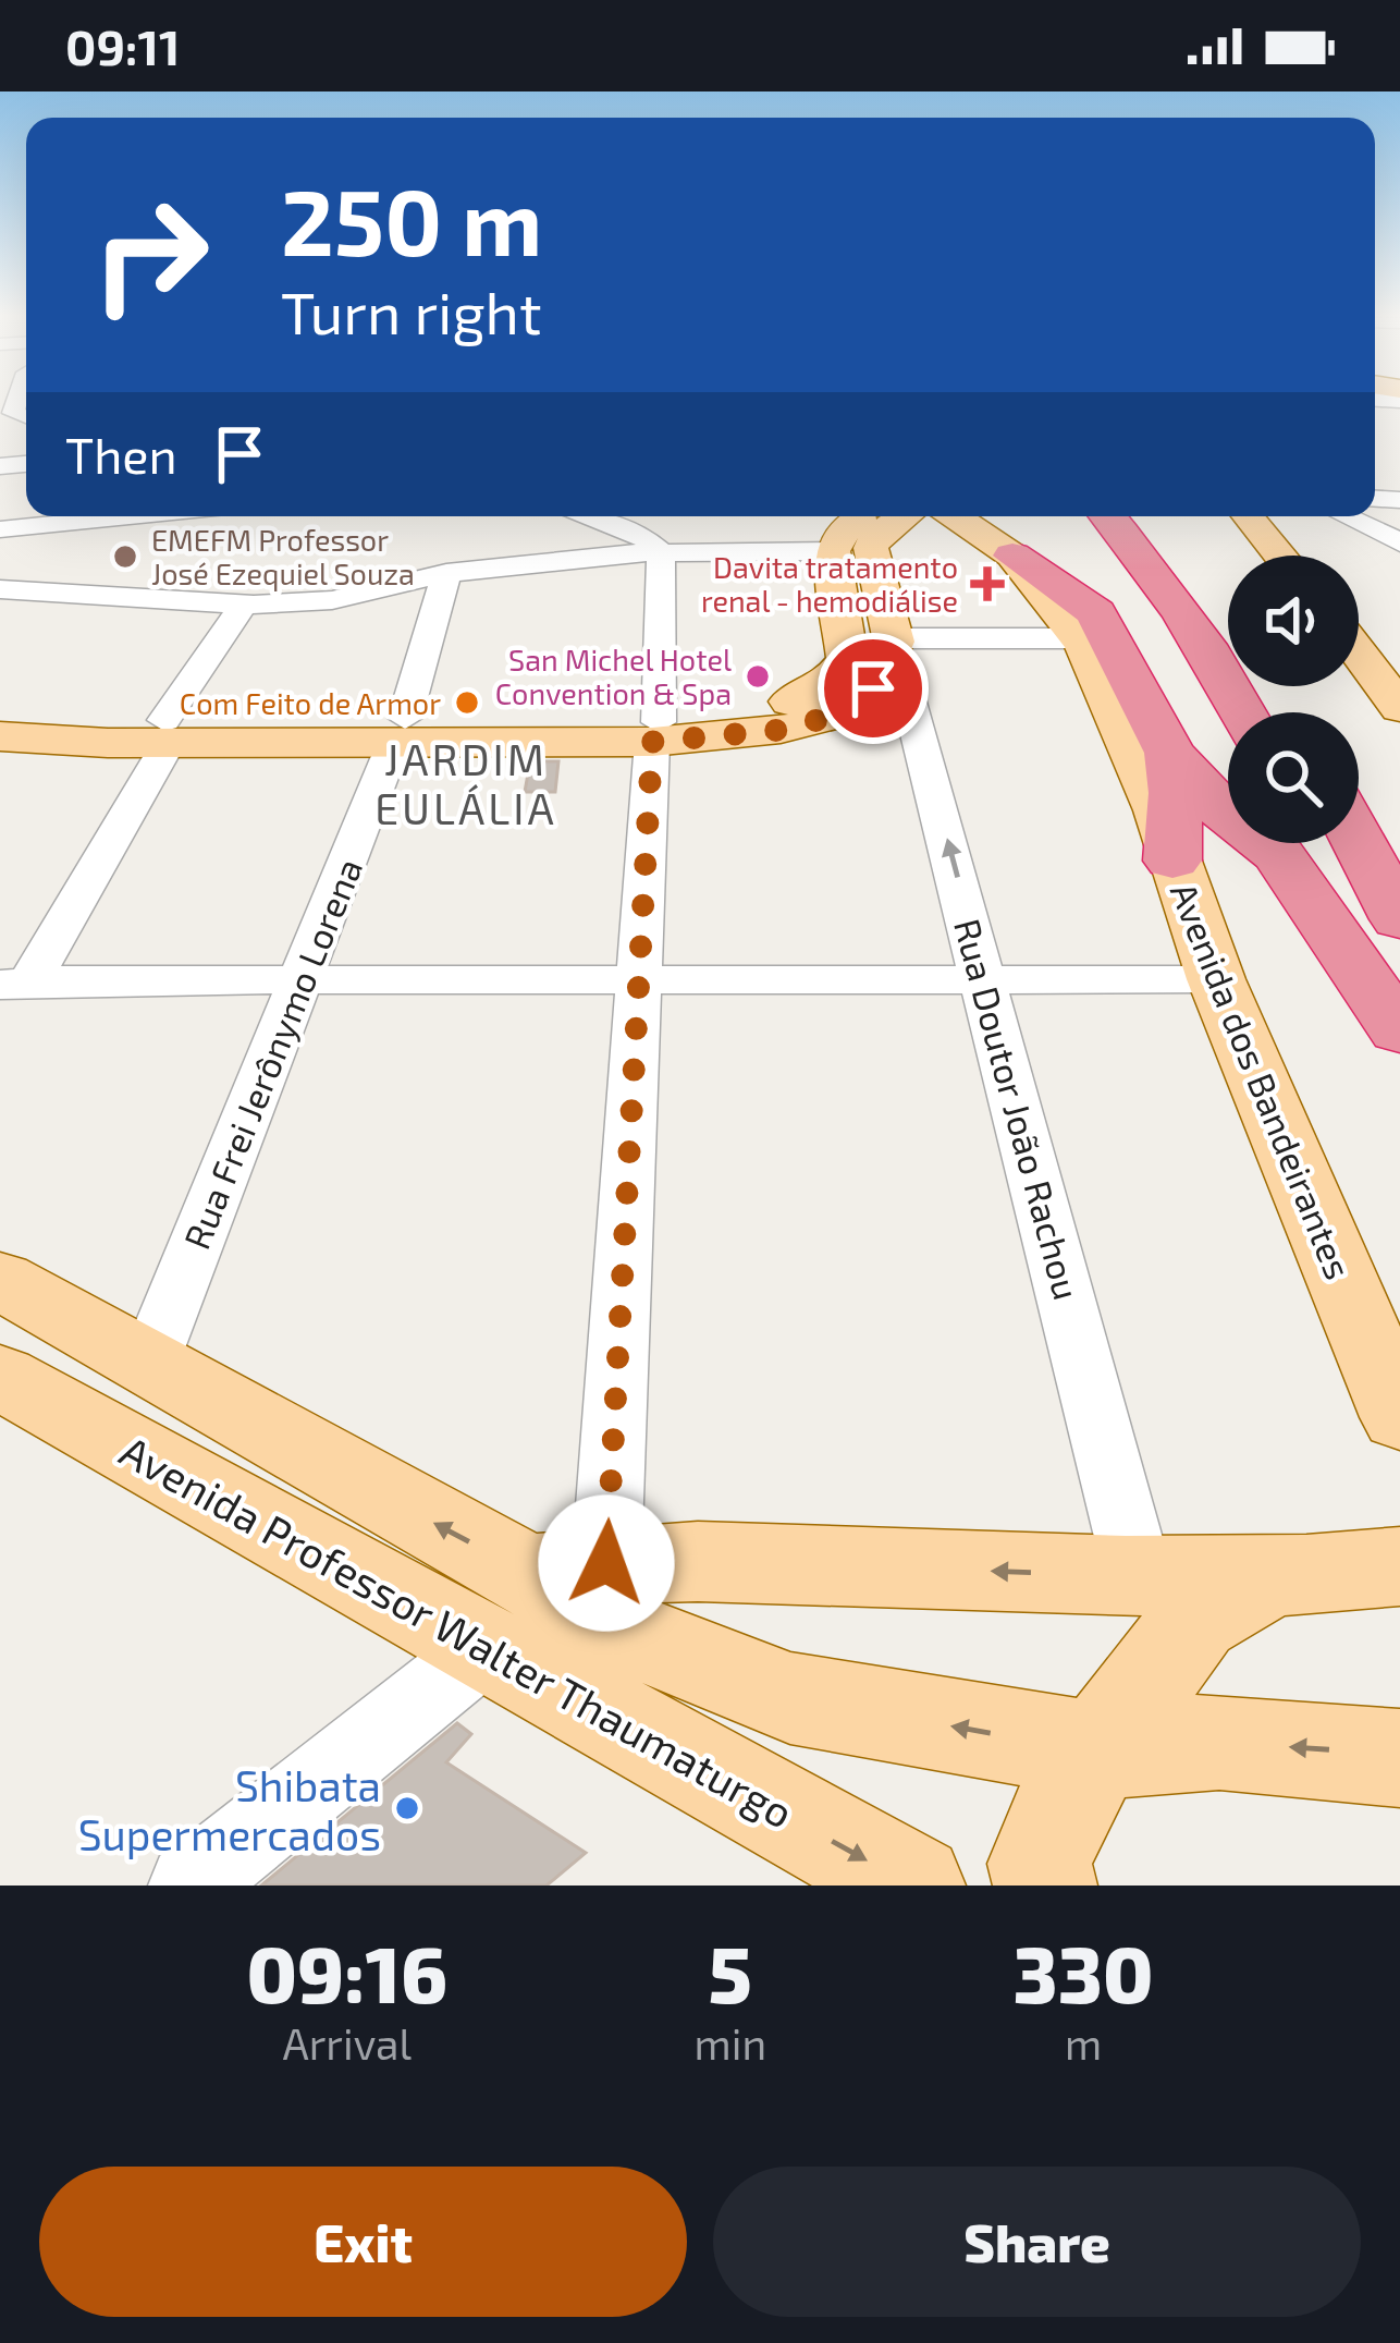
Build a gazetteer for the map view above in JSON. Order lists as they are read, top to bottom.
{
  "streets": {
    "main road": ["Avenida dos Bandeirantes", "Avenida Professor Walter Thaumaturgo"],
    "street": ["Rua Frei Jerônymo Lorena", "Rua Doutor João Rachou"]
  },
  "crossings": [
    ["Rua Frei Jerônymo Lorena", "Avenida Professor Walter Thaumaturgo"]
  ],
  "districts": ["JARDIM EULÁLIA"],
  "places": {
    "other": [
      "EMEFM Professor José Ezequiel Souza",
      "San Michel Hotel Convention & Spa",
      "Com Feito de Armor",
      "Shibata Supermercados"
    ],
    "health": ["Davita tratamento renal - hemodiálise"]
  },
  "page": {
    "status": "09:11",
    "turn": ["250 m", "Turn right"],
    "then": "Then",
    "eta": [
      "09:16",
      "Arrival",
      "5",
      "min",
      "330",
      "m"
    ],
    "buttons": ["Exit", "Share"]
  }
}
